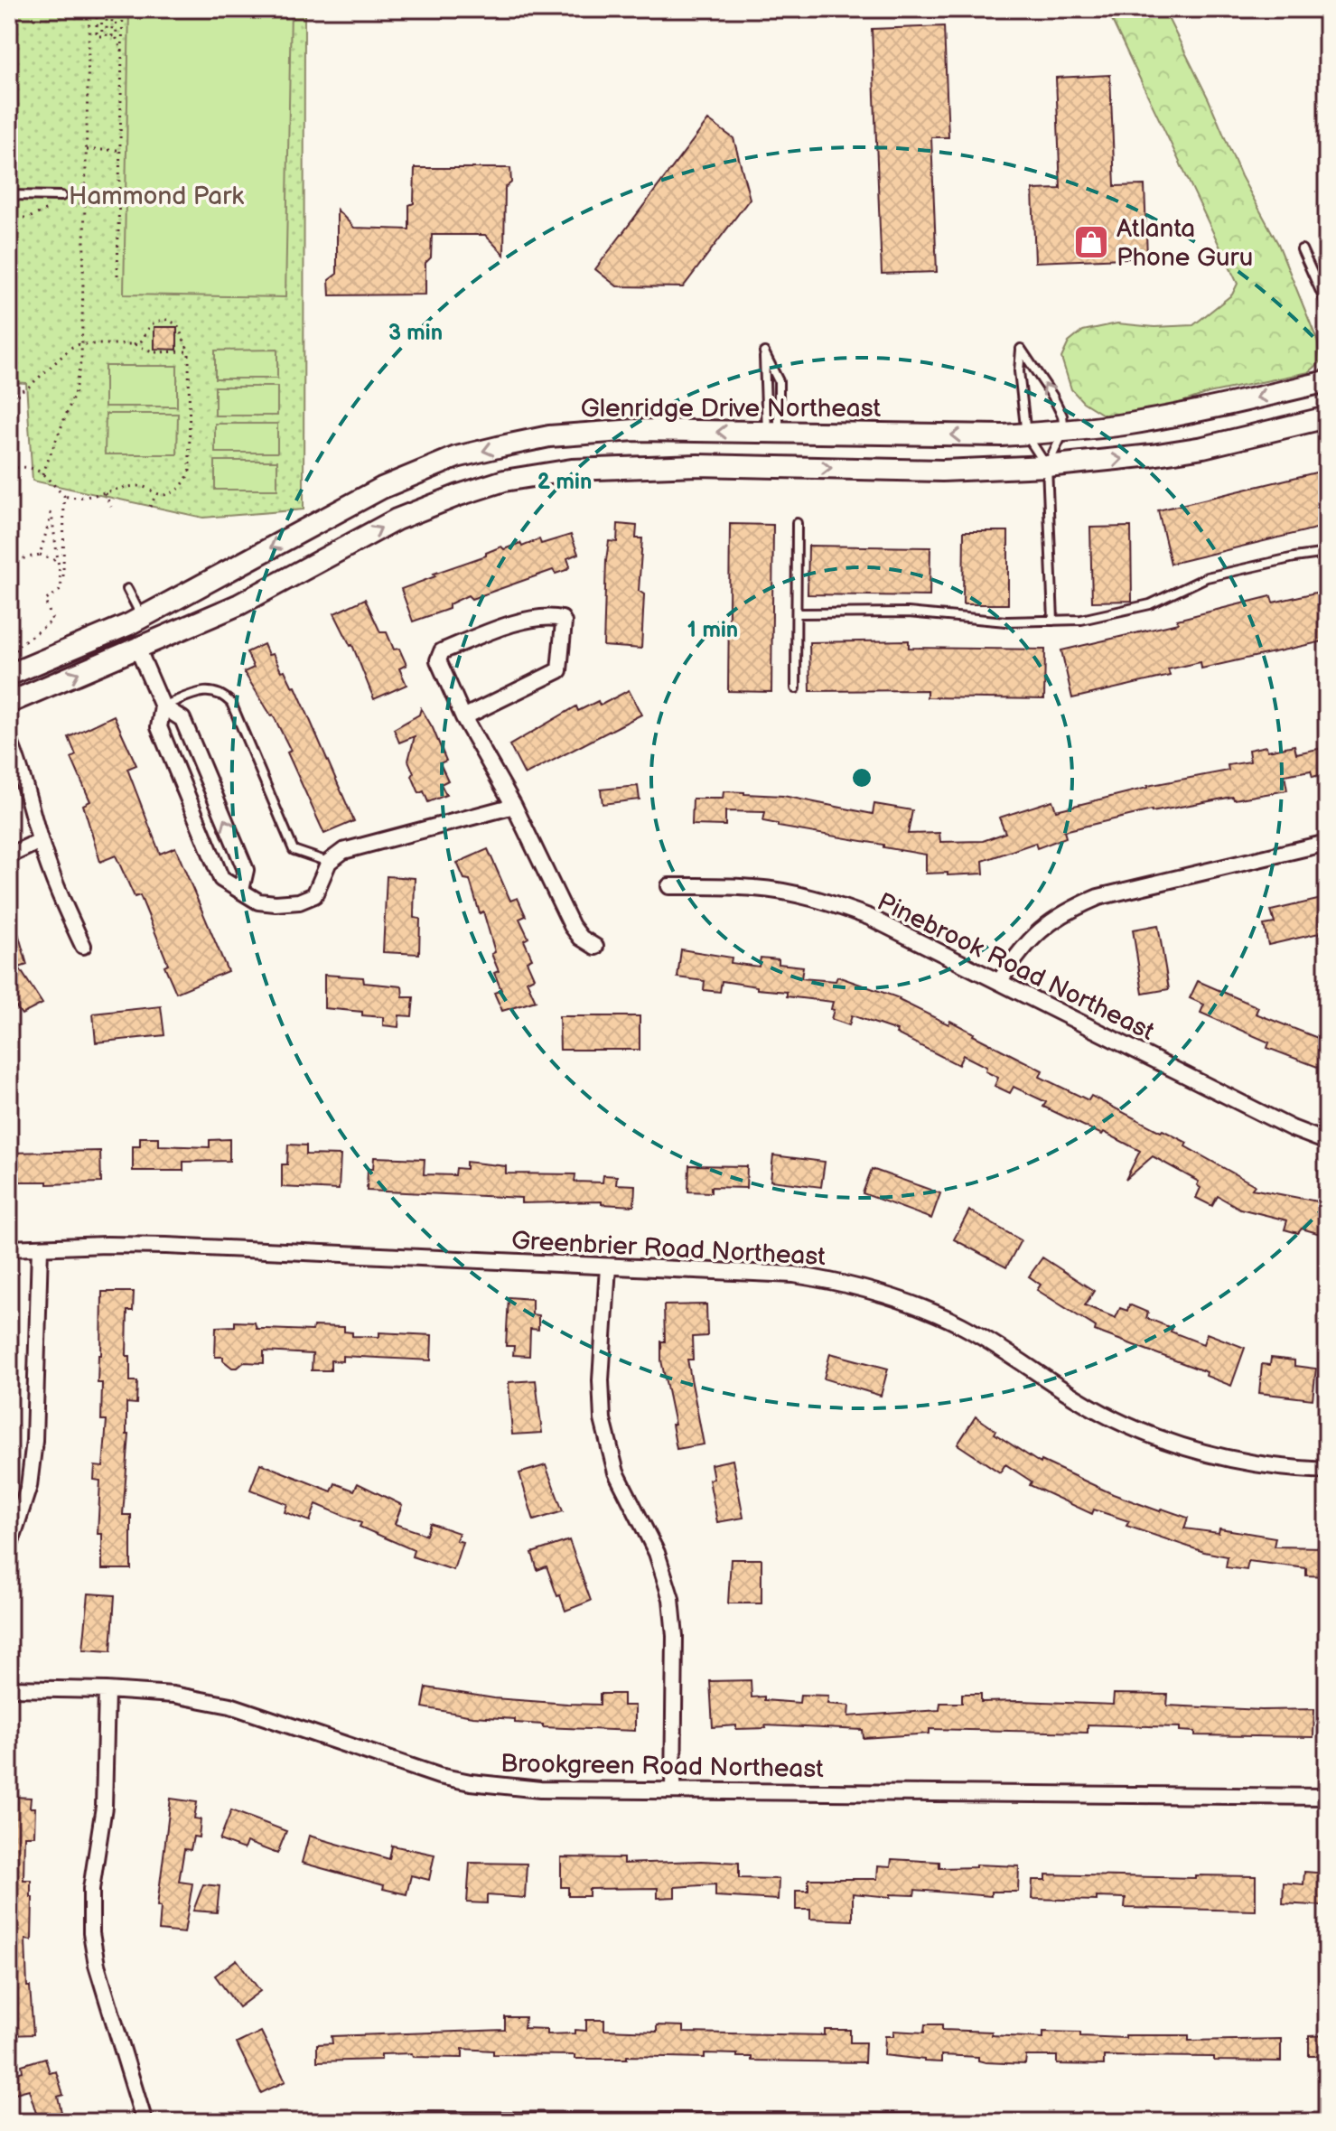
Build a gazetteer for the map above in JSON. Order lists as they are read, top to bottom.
{
  "streets": {
    "main road": ["Glenridge Drive Northeast"],
    "street": ["Pinebrook Road Northeast", "Greenbrier Road Northeast", "Brookgreen Road Northeast"]
  },
  "parks": ["Hammond Park"],
  "places": {
    "shop": ["Atlanta Phone Guru"]
  },
  "rings": ["3 min", "2 min", "1 min"]
}
